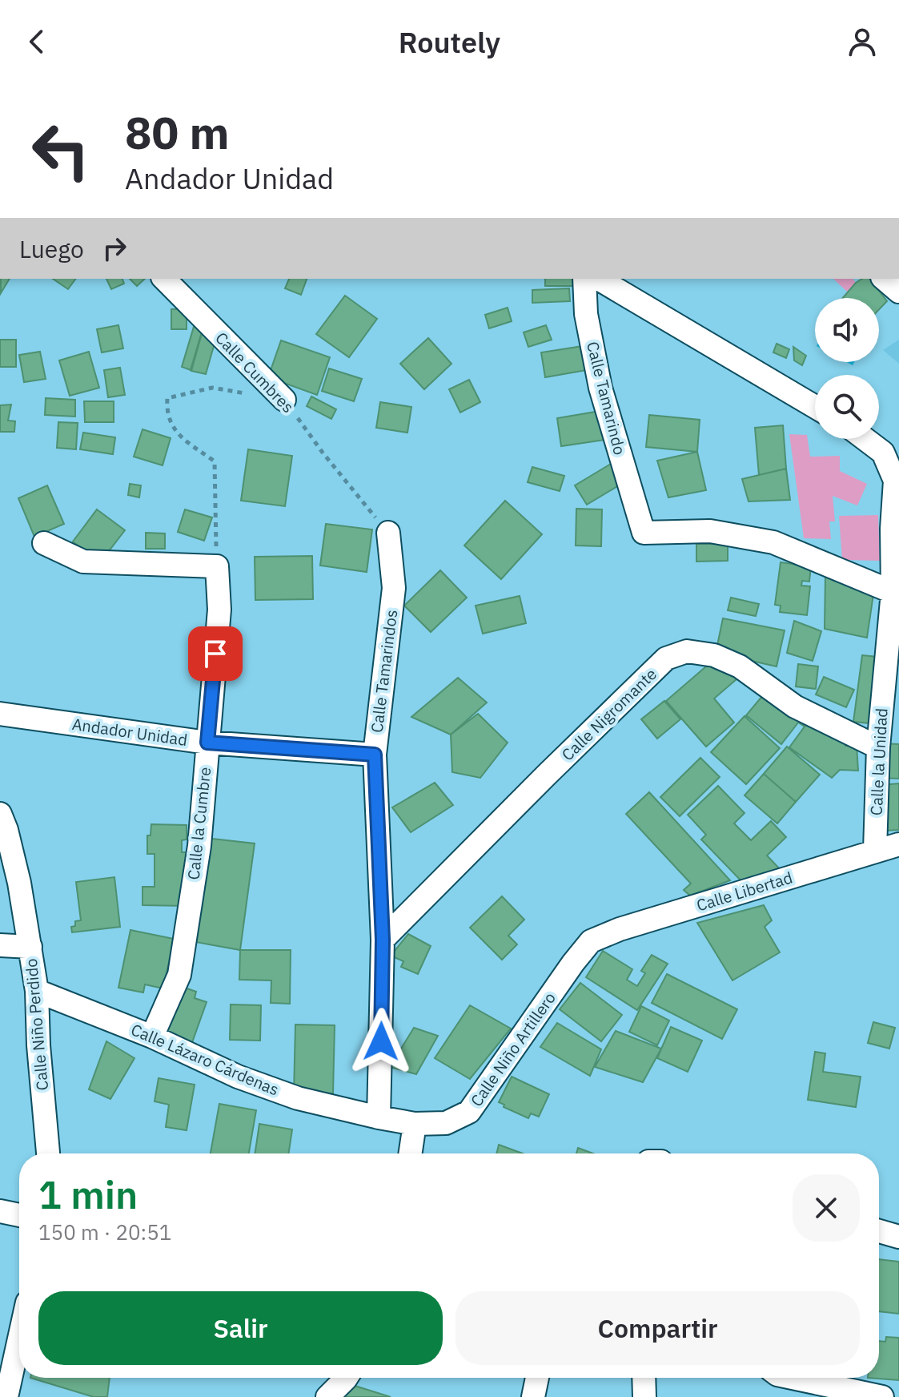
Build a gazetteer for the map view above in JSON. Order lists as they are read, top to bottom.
{
  "streets": {
    "street": [
      "Calle Cumbres",
      "Calle Tamarindo",
      "Calle Tamarindos",
      "Calle Nigromante",
      "Andador Unidad",
      "Calle la Unidad",
      "Calle la Cumbre",
      "Calle Libertad",
      "Calle Niño Perdido",
      "Calle Niño Artillero",
      "Calle Lázaro Cárdenas"
    ]
  },
  "crossings": [
    ["Calle Cumbres", "Calle Tamarindos"],
    ["Calle Tamarindo", "Calle la Unidad"],
    ["Calle Tamarindos", "Calle Nigromante"],
    ["Calle Tamarindos", "Andador Unidad"],
    ["Calle Tamarindos", "Calle Lázaro Cárdenas"],
    ["Calle Nigromante", "Calle la Unidad"],
    ["Andador Unidad", "Calle la Cumbre"],
    ["Calle la Unidad", "Calle Libertad"],
    ["Calle la Cumbre", "Calle Lázaro Cárdenas"],
    ["Calle Libertad", "Calle Niño Artillero"],
    ["Calle Niño Perdido", "Calle Lázaro Cárdenas"],
    ["Calle Niño Artillero", "Calle Lázaro Cárdenas"]
  ],
  "page": {
    "header": "Routely",
    "turn": ["80 m", "Andador Unidad"],
    "then": "Luego",
    "heading": ["1 min", "150 m · 20:51"],
    "buttons": ["Salir", "Compartir"]
  }
}
